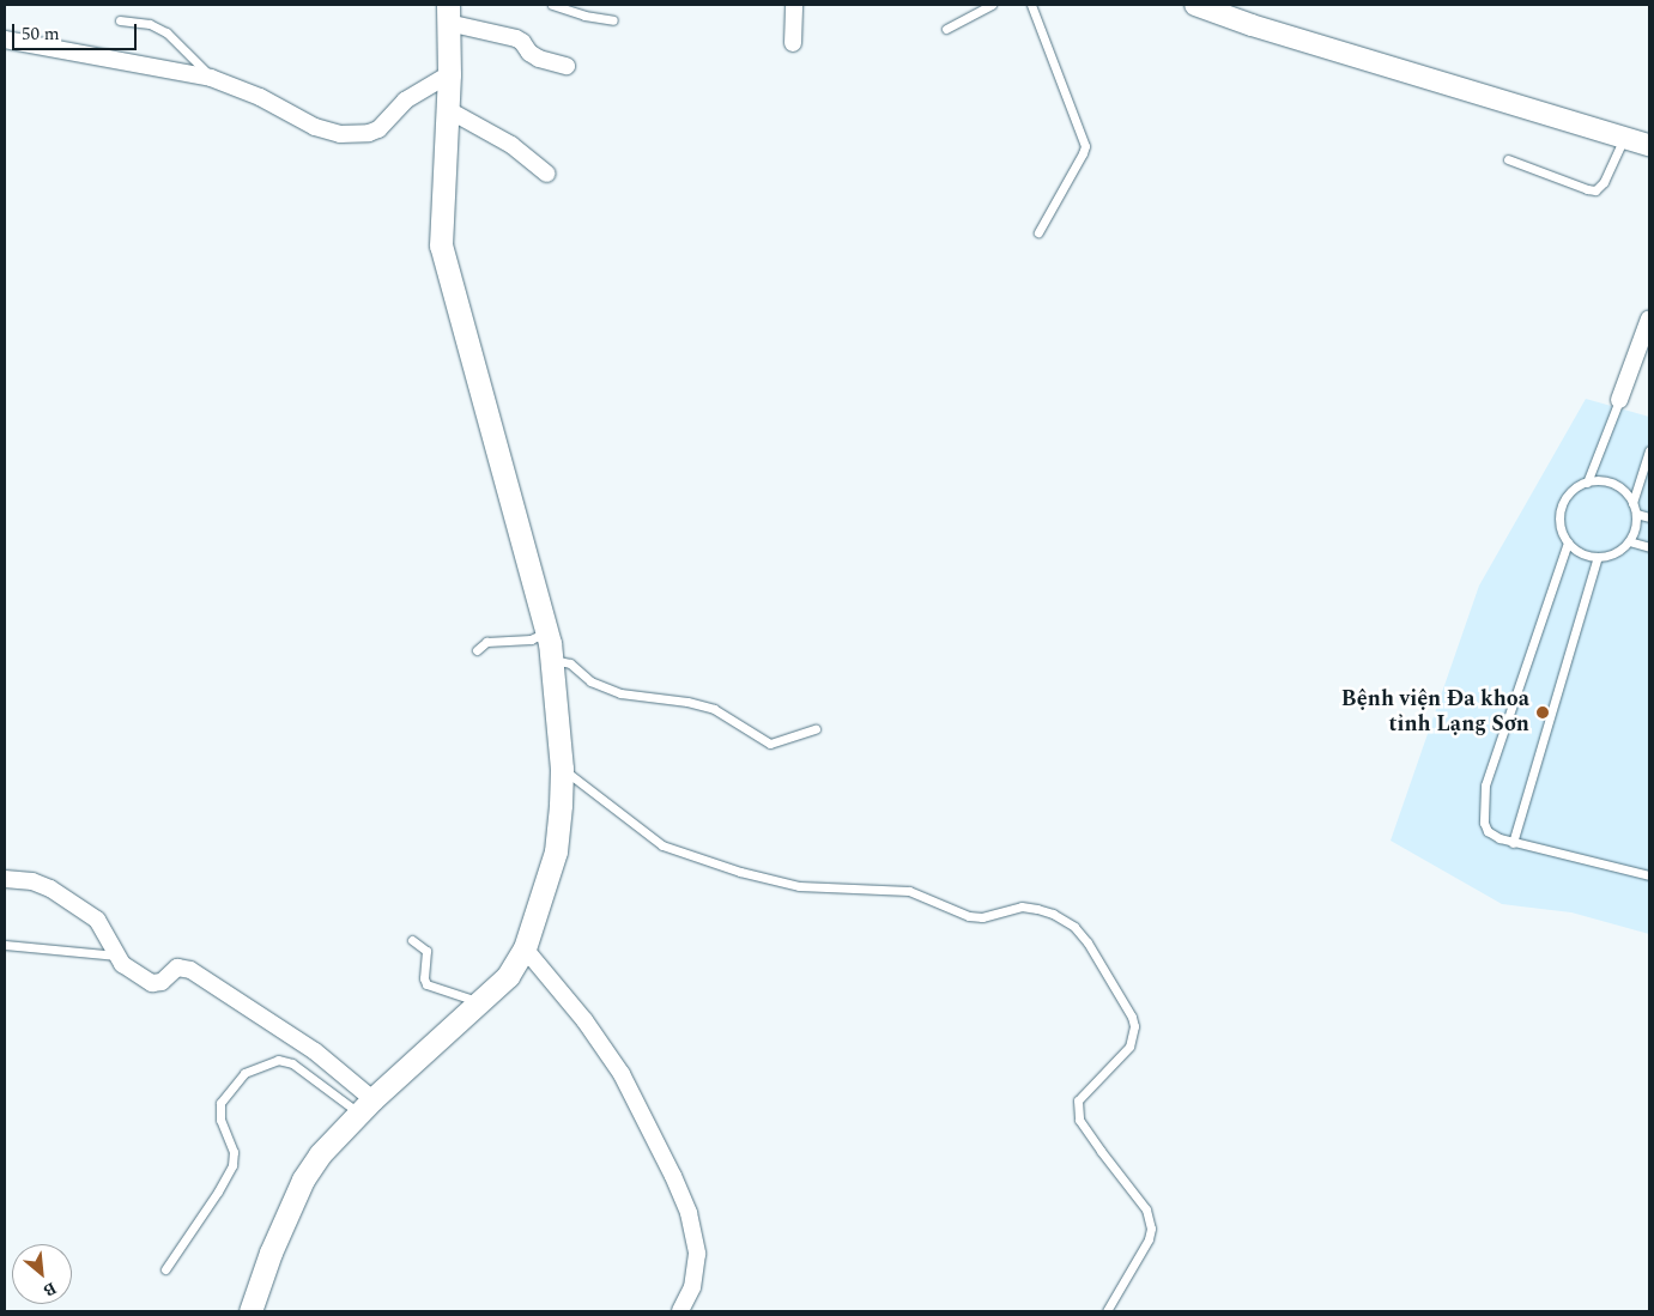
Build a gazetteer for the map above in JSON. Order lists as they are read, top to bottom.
{
  "places": ["Bệnh viện Đa khoa tỉnh Lạng Sơn"],
  "scale_bar": "50 m",
  "north": "bottom right"
}
